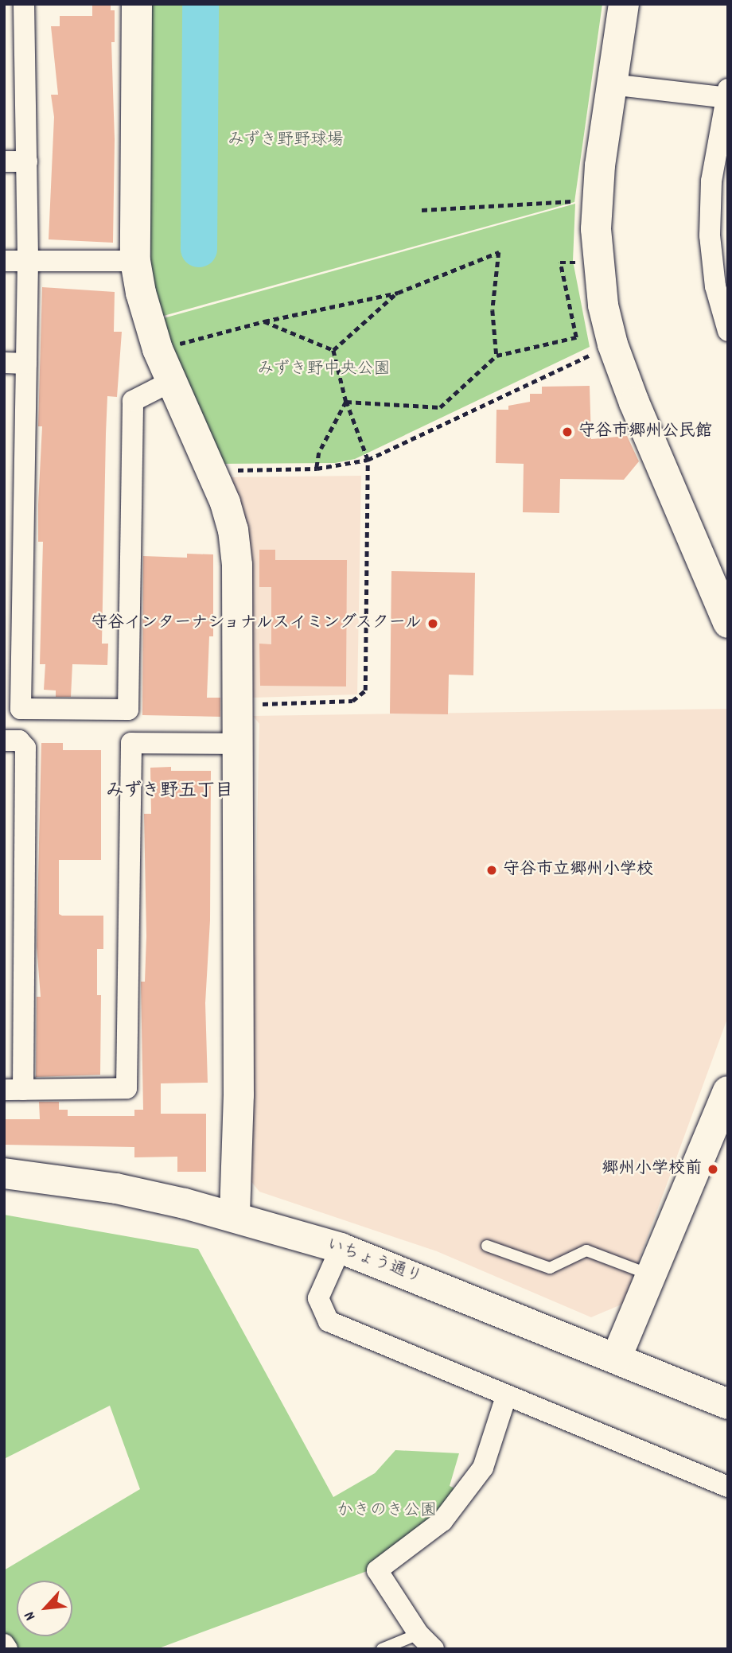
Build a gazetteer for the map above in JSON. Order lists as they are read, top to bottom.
{
  "streets": {
    "street": ["いちょう通り"]
  },
  "districts": ["みずき野五丁目"],
  "parks": ["みずき野野球場", "みずき野中央公園", "かきのき公園"],
  "places": [
    "守谷市郷州公民館",
    "守谷インターナショナルスイミングスクール",
    "守谷市立郷州小学校",
    "郷州小学校前"
  ],
  "north": "bottom left"
}
